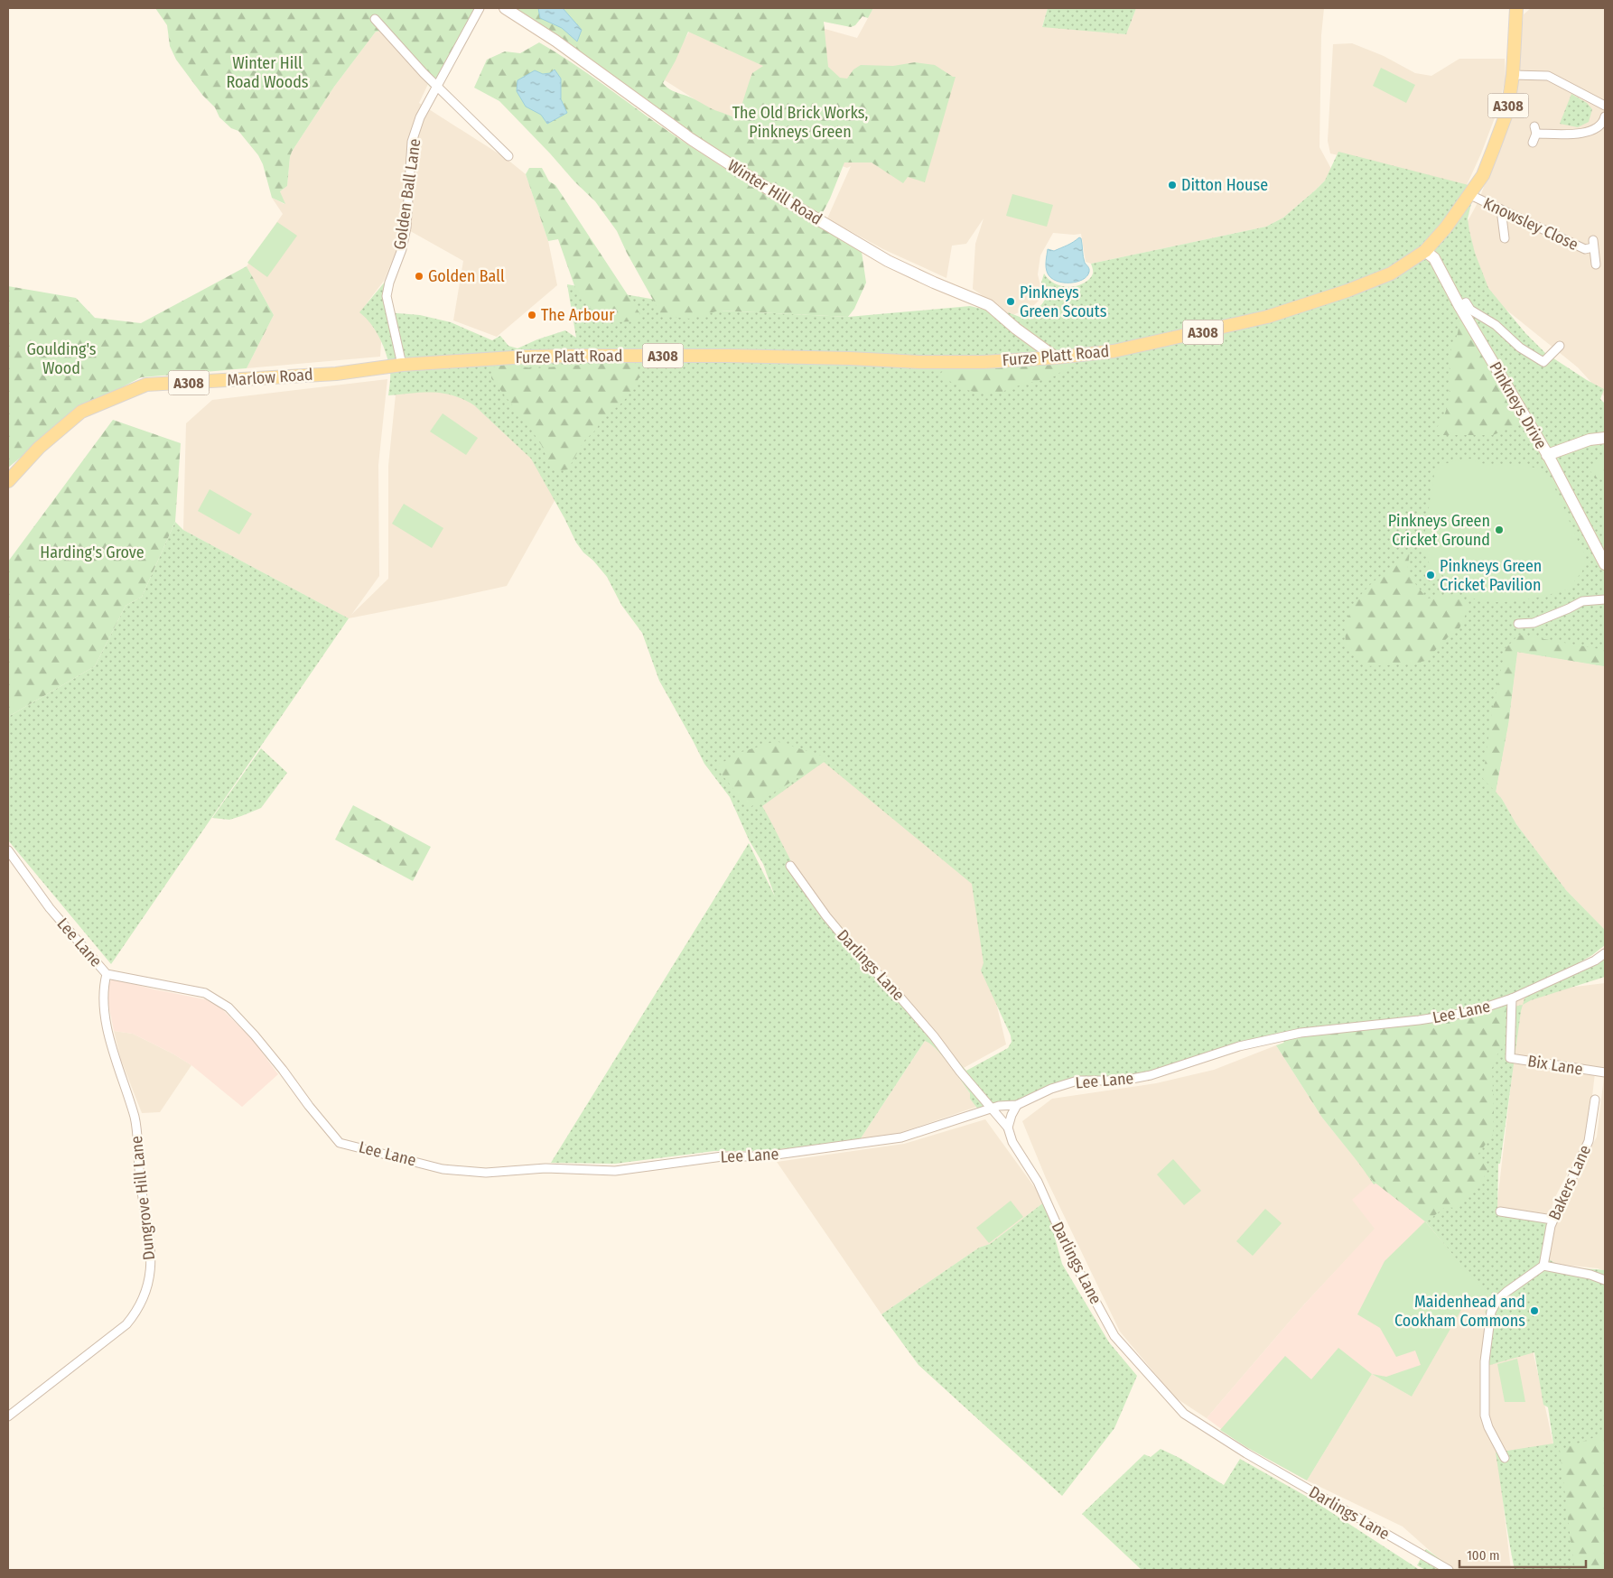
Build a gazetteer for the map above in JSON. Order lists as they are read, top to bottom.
{
  "streets": {
    "main road": ["A308", "Furze Platt Road", "Marlow Road"],
    "street": [
      "Winter Hill Road",
      "Golden Ball Lane",
      "Knowsley Close",
      "Pinkneys Drive",
      "Lee Lane",
      "Darlings Lane",
      "Bix Lane",
      "Bakers Lane",
      "Dungrove Hill Lane"
    ]
  },
  "crossings": [
    ["Winter Hill Road", "Furze Platt Road"],
    ["Golden Ball Lane", "Furze Platt Road"],
    ["Golden Ball Lane", "Marlow Road"],
    ["Knowsley Close", "Furze Platt Road"],
    ["Furze Platt Road", "Marlow Road"],
    ["Furze Platt Road", "Pinkneys Drive"],
    ["Lee Lane", "Darlings Lane"],
    ["Lee Lane", "Bix Lane"],
    ["Lee Lane", "Dungrove Hill Lane"]
  ],
  "parks": [
    "Winter Hill Road Woods",
    "The Old Brick Works, Pinkneys Green",
    "Goulding's Wood",
    "Harding's Grove"
  ],
  "places": [
    "Ditton House",
    "Golden Ball",
    "Pinkneys Green Scouts",
    "The Arbour",
    "Pinkneys Green Cricket Ground",
    "Pinkneys Green Cricket Pavilion",
    "Maidenhead and Cookham Commons"
  ],
  "scale_bar": "100 m"
}
